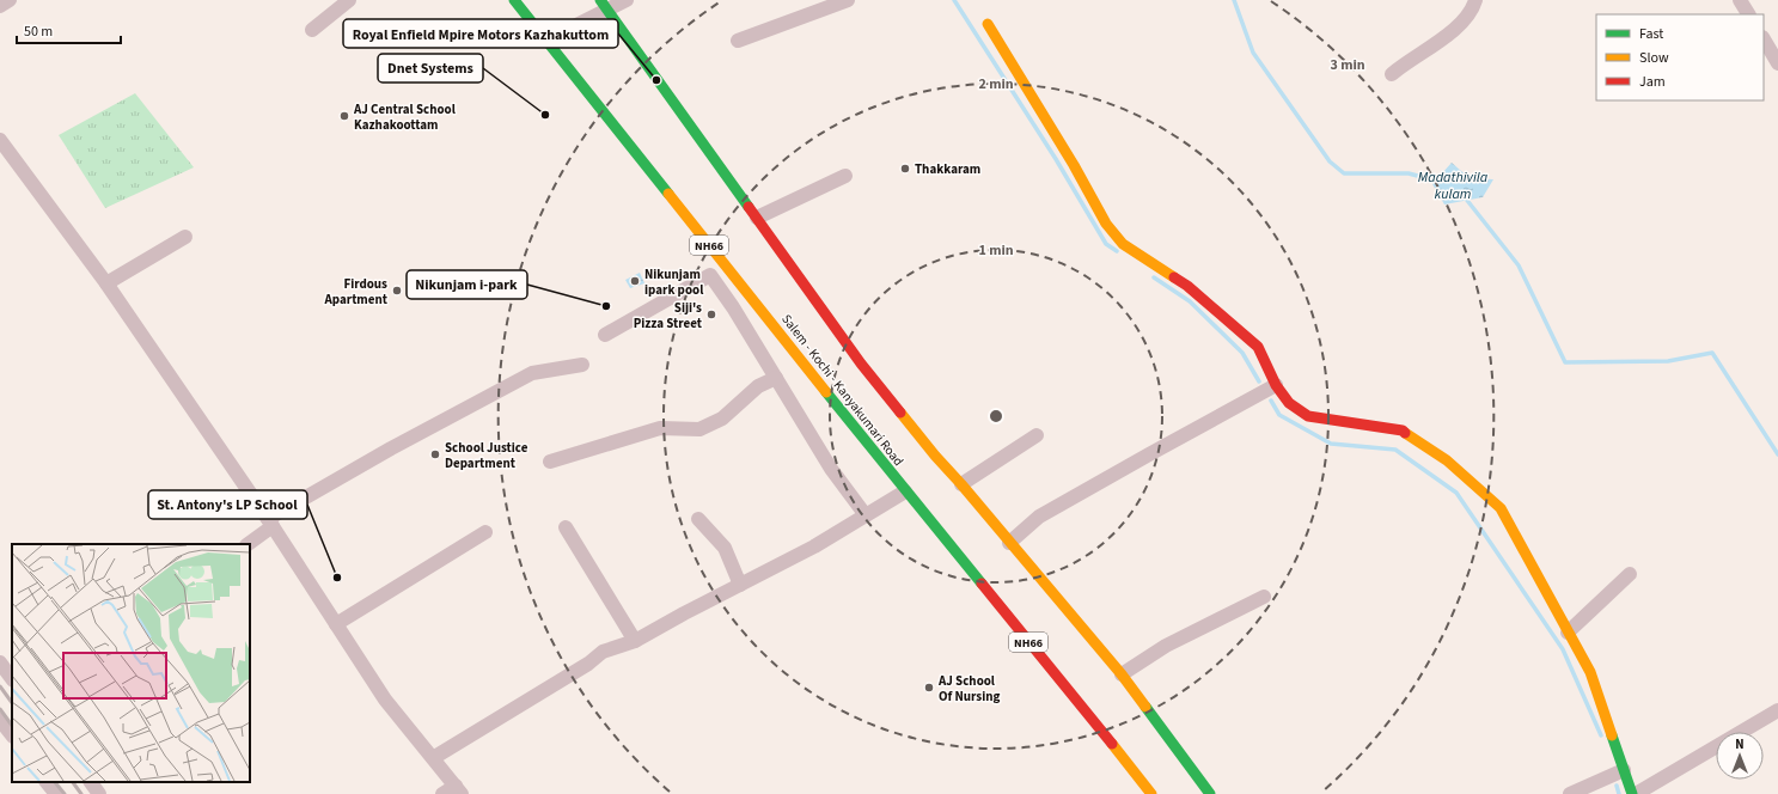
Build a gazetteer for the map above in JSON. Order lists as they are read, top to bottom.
{
  "streets": {
    "main road": ["NH66", "Salem - Kochi - Kanyakumari Road"]
  },
  "water": ["Madathivila kulam"],
  "places": [
    "Royal Enfield Mpire Motors Kazhakuttom",
    "Dnet Systems",
    "AJ Central School Kazhakoottam",
    "Thakkaram",
    "Nikunjam ipark pool",
    "Firdous Apartment",
    "Nikunjam i-park",
    "Siji's Pizza Street",
    "School Justice Department",
    "St. Antony's LP School",
    "AJ School Of Nursing"
  ],
  "legend": ["Fast", "Slow", "Jam"],
  "scale_bar": "50 m",
  "north": "top",
  "rings": ["3 min", "2 min", "1 min"]
}
